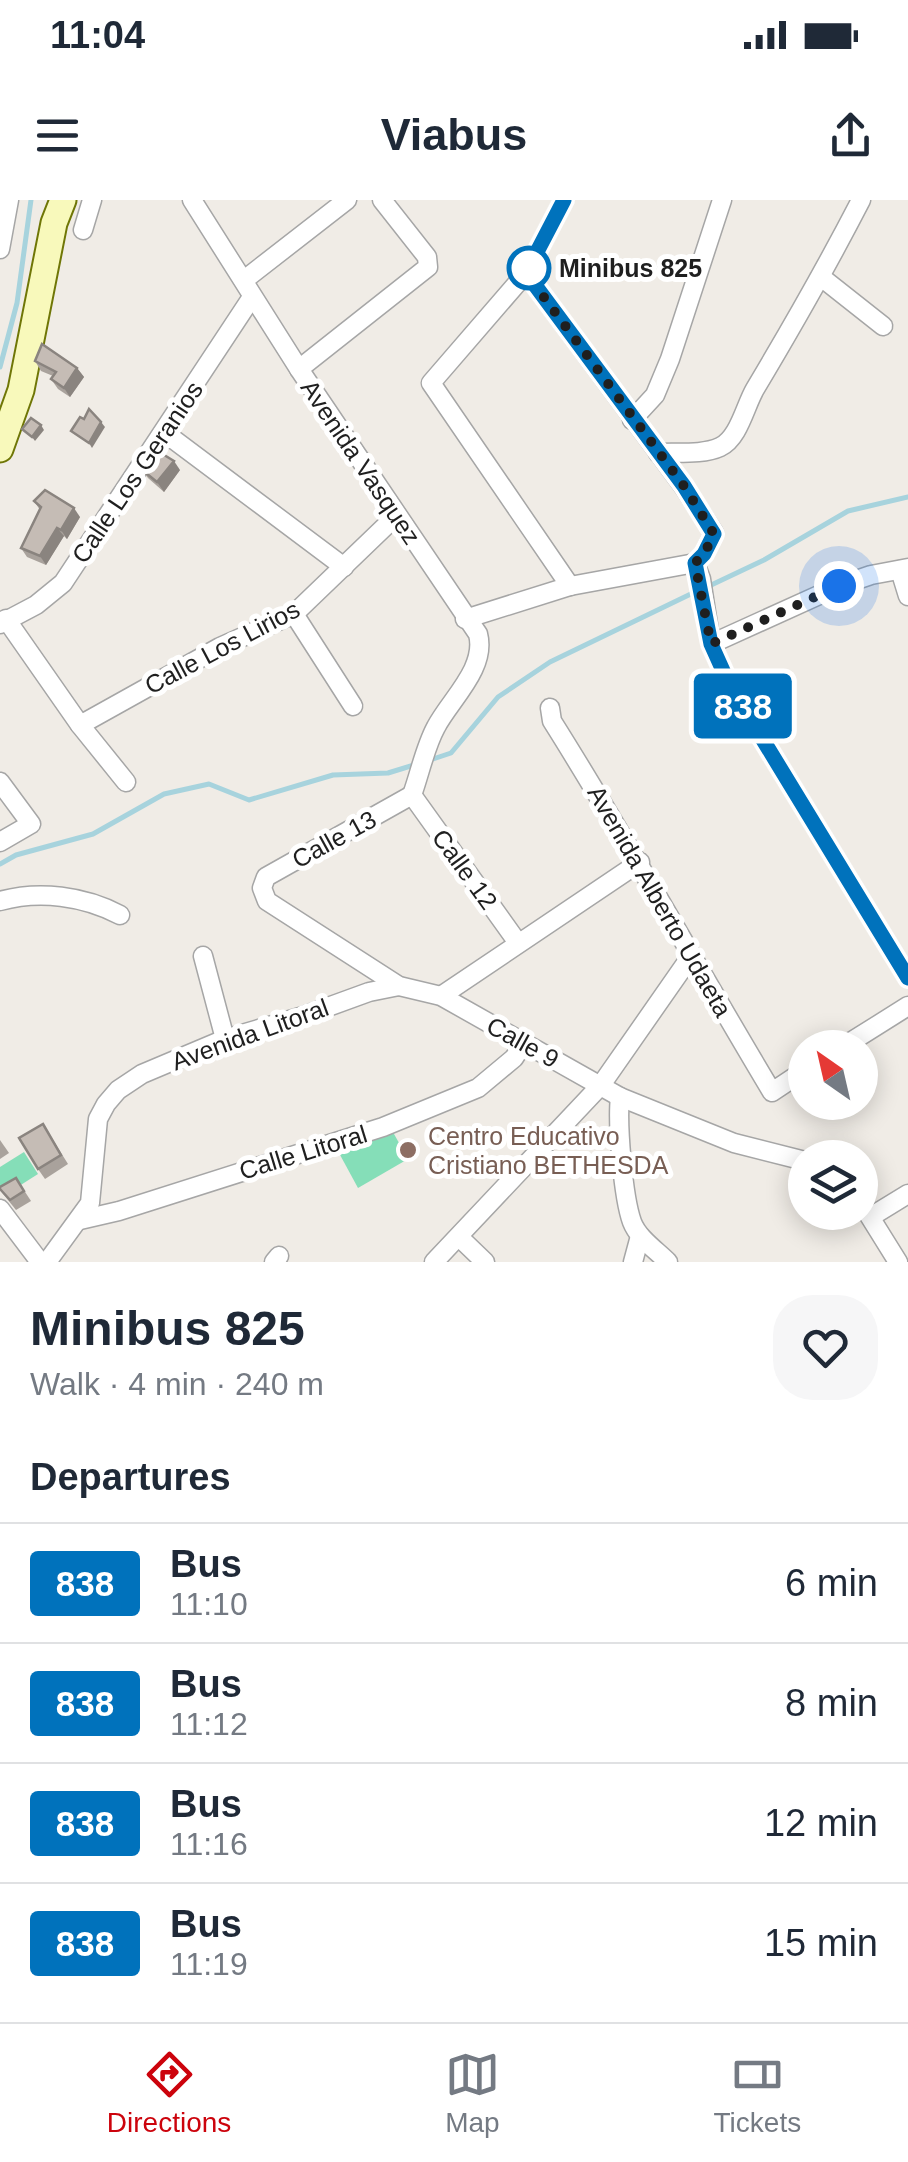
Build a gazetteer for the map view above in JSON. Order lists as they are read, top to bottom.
{
  "streets": {
    "street": [
      "Avenida Vasquez",
      "Calle Los Geranios",
      "Calle Los Lirios",
      "Calle 13",
      "Calle 12",
      "Avenida Alberto Udaeta",
      "Avenida Litoral",
      "Calle 9",
      "Calle Litoral"
    ]
  },
  "crossings": [
    ["Avenida Vasquez", "Calle Los Geranios"],
    ["Avenida Vasquez", "Calle Los Lirios"],
    ["Avenida Vasquez", "Calle 13"],
    ["Avenida Vasquez", "Calle 12"],
    ["Calle 13", "Calle 12"],
    ["Calle 13", "Calle 9"],
    ["Avenida Litoral", "Calle 9"],
    ["Avenida Litoral", "Calle Litoral"],
    ["Calle 9", "Calle Litoral"]
  ],
  "places": ["Minibus 825", "Centro Educativo Cristiano BETHESDA"],
  "lines": ["bus line 838"],
  "north": "top left",
  "page": {
    "status": "11:04",
    "header": "Viabus",
    "on_map": "838",
    "heading": [
      ["Minibus 825", "Walk · 4 min · 240 m"],
      "Departures"
    ],
    "list": [
      {
        "mark": "838",
        "name": "Bus",
        "note": "11:10",
        "value": "6 min"
      },
      {
        "mark": "838",
        "name": "Bus",
        "note": "11:12",
        "value": "8 min"
      },
      {
        "mark": "838",
        "name": "Bus",
        "note": "11:16",
        "value": "12 min"
      },
      {
        "mark": "838",
        "name": "Bus",
        "note": "11:19",
        "value": "15 min"
      }
    ],
    "tabs": ["Directions", "Map", "Tickets"]
  }
}
